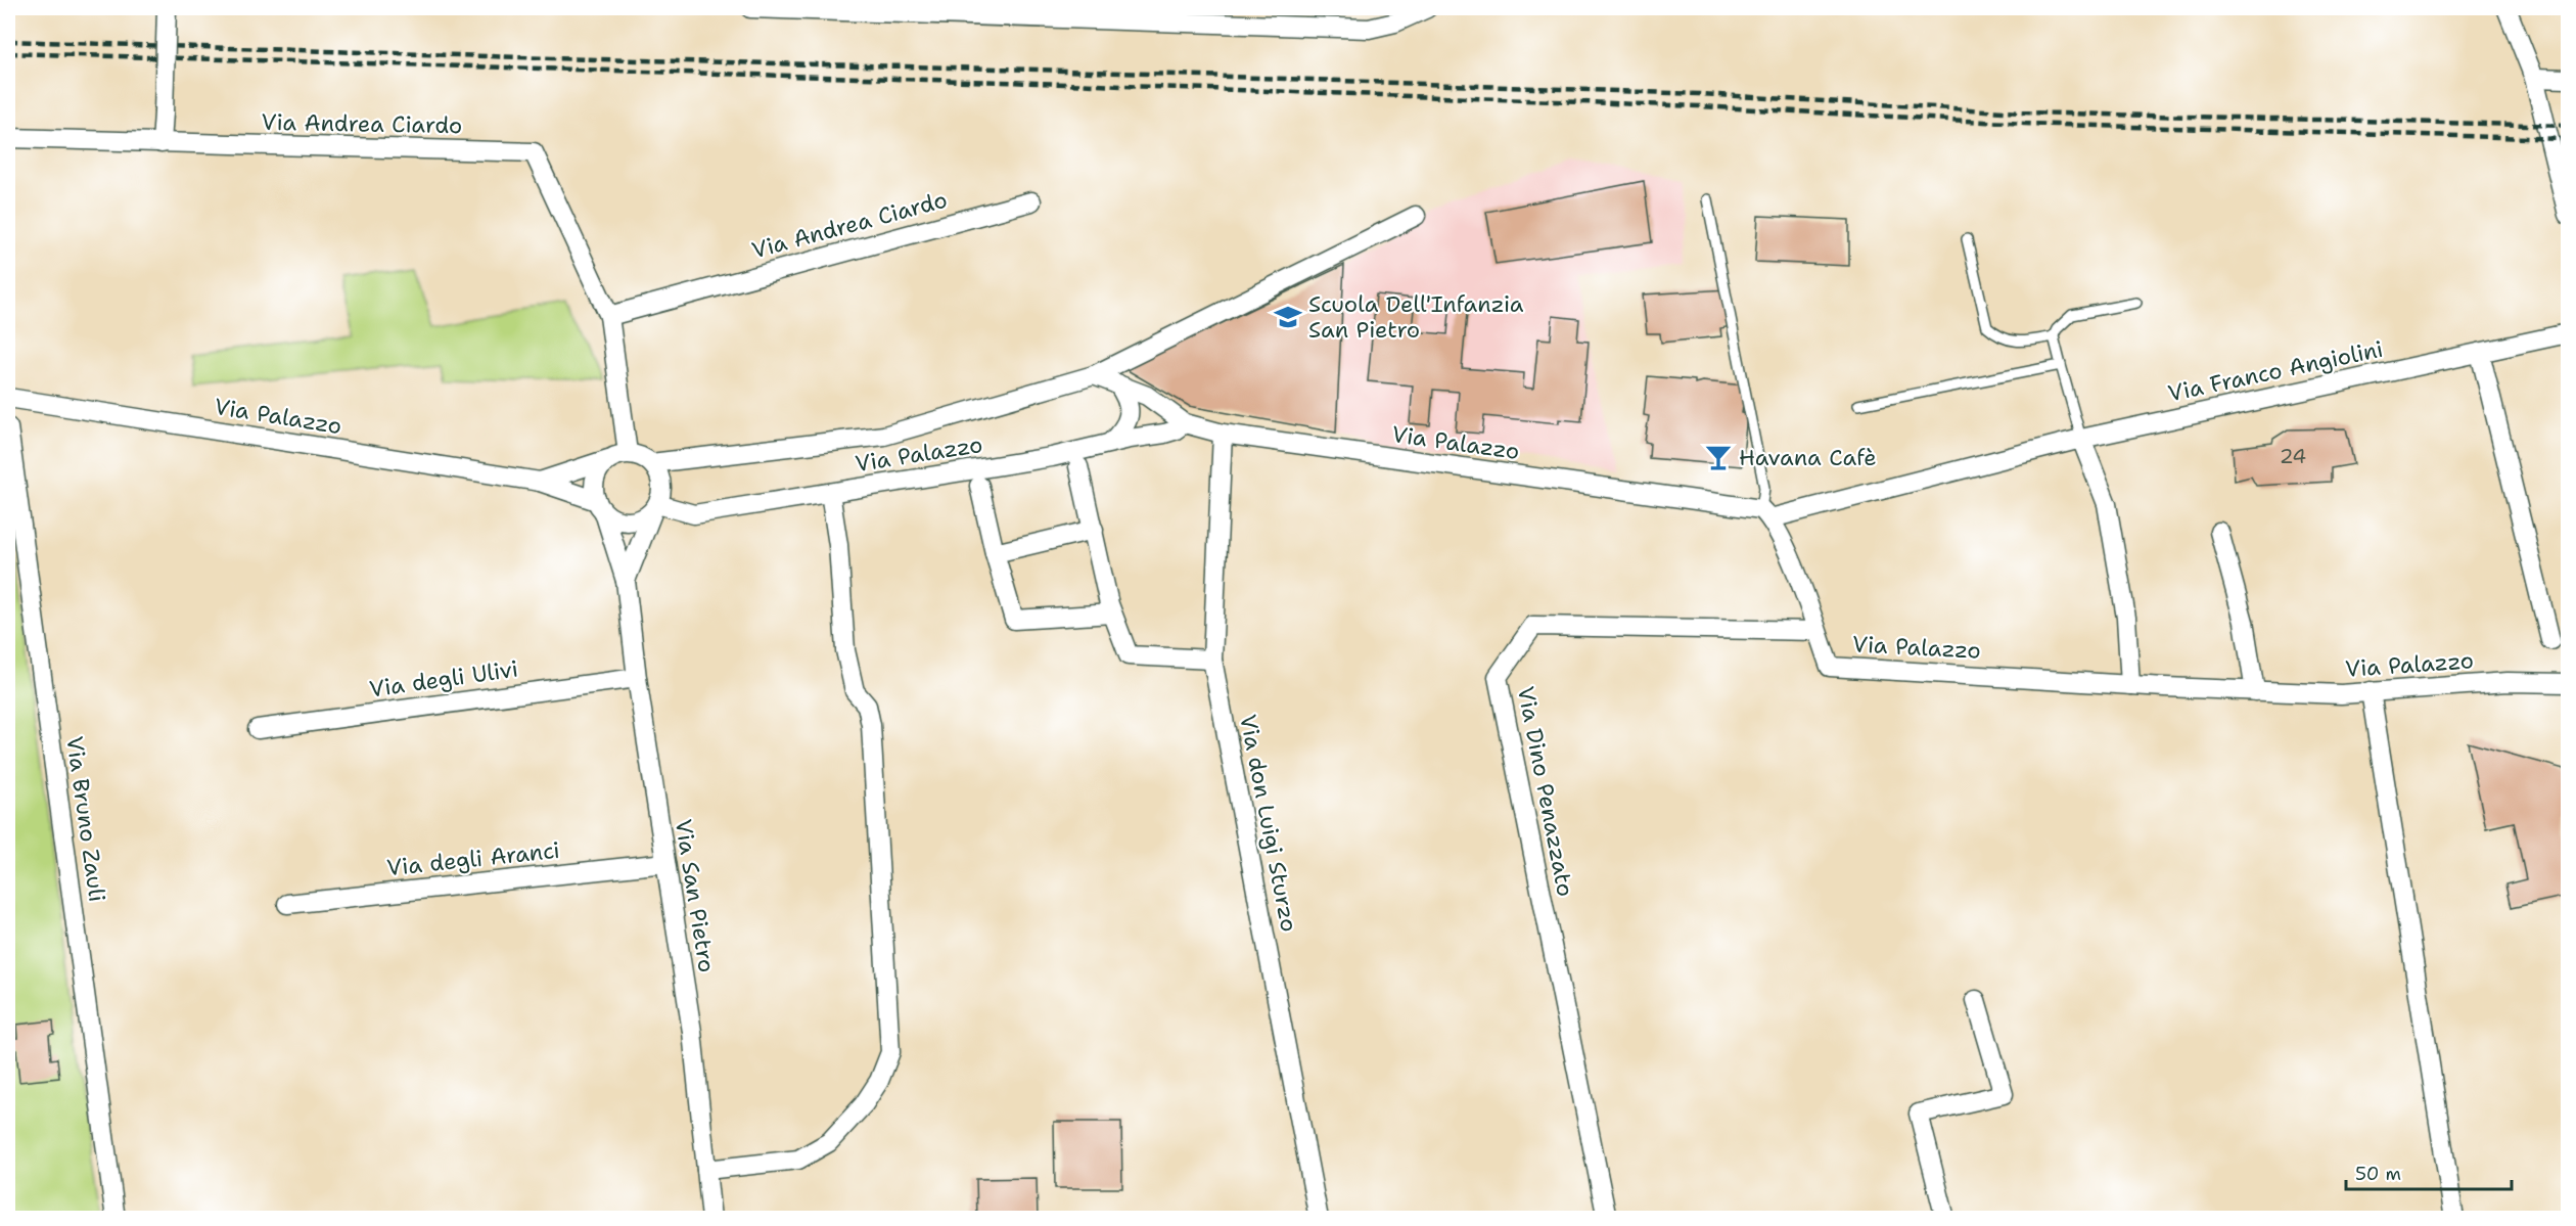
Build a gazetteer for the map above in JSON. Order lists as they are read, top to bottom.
{
  "streets": {
    "street": [
      "Via Andrea Ciardo",
      "Via Franco Angiolini",
      "Via Palazzo",
      "Via degli Ulivi",
      "Via Dino Penazzato",
      "Via Bruno Zauli",
      "Via don Luigi Sturzo",
      "Via degli Aranci",
      "Via San Pietro"
    ]
  },
  "crossings": [
    ["Via Andrea Ciardo", "Via Palazzo"],
    ["Via Andrea Ciardo", "Via San Pietro"],
    ["Via Franco Angiolini", "Via Palazzo"],
    ["Via Palazzo", "Via Dino Penazzato"],
    ["Via Palazzo", "Via don Luigi Sturzo"],
    ["Via Palazzo", "Via San Pietro"],
    ["Via degli Ulivi", "Via San Pietro"],
    ["Via degli Aranci", "Via San Pietro"]
  ],
  "places": {
    "school or university": ["Scuola Dell'Infanzia San Pietro"],
    "bar": ["Havana Cafè"]
  },
  "house_numbers": ["24"],
  "scale_bar": "50 m"
}
